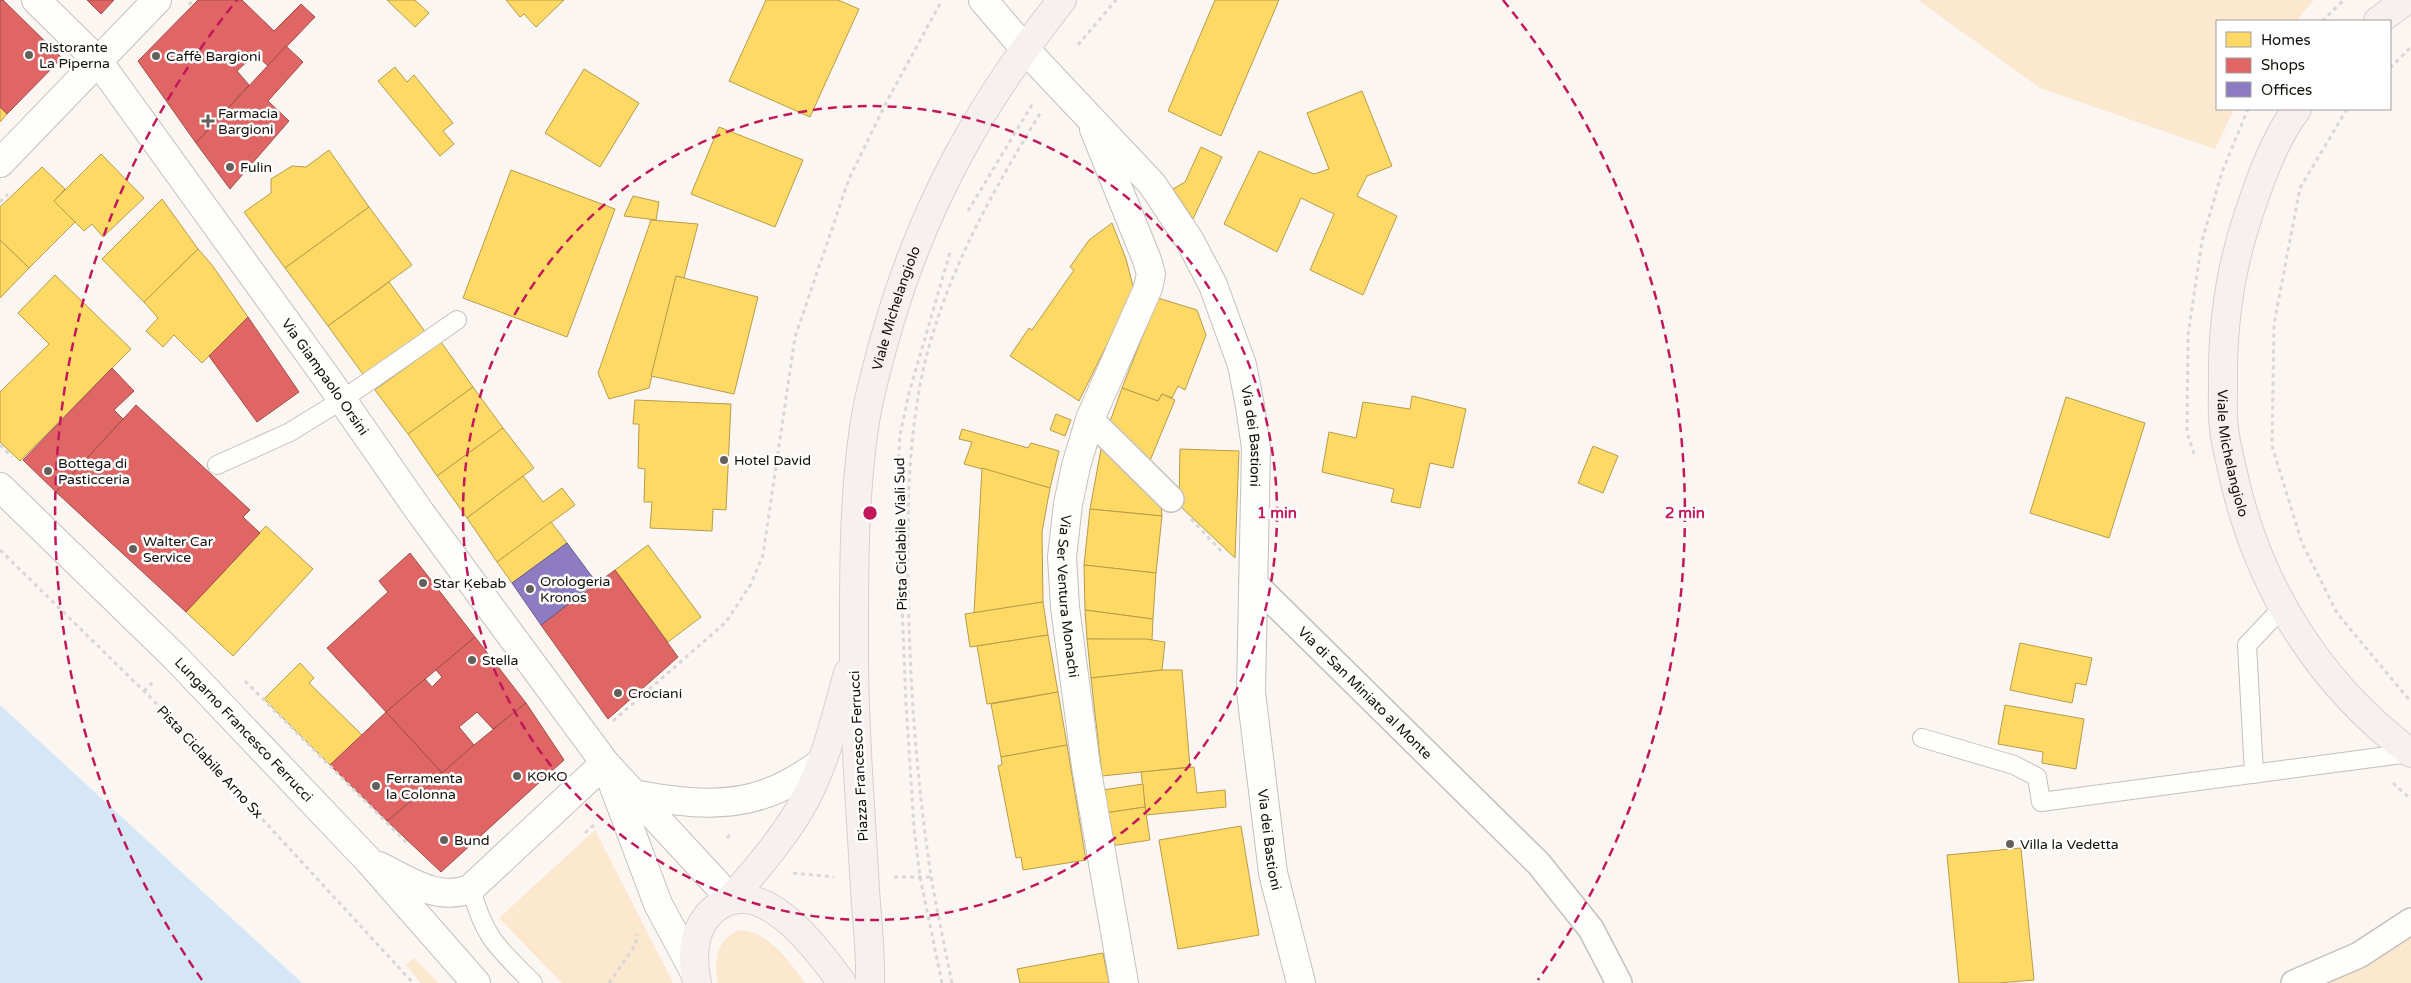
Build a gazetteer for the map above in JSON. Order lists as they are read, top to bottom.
{
  "streets": {
    "main road": ["Viale Michelangiolo", "Piazza Francesco Ferrucci"],
    "street": [
      "Via Giampaolo Orsini",
      "Via dei Bastioni",
      "Via Ser Ventura Monachi",
      "Via di San Miniato al Monte",
      "Lungarno Francesco Ferrucci"
    ],
    "path": ["Pista Ciclabile Viali Sud", "Pista Ciclabile Arno Sx"]
  },
  "crossings": [
    ["Viale Michelangiolo", "Via dei Bastioni"],
    ["Viale Michelangiolo", "Piazza Francesco Ferrucci"],
    ["Via Giampaolo Orsini", "Piazza Francesco Ferrucci"],
    ["Via dei Bastioni", "Via Ser Ventura Monachi"],
    ["Via dei Bastioni", "Via di San Miniato al Monte"]
  ],
  "places": {
    "other": [
      "Ristorante La Piperna",
      "Caffè Bargioni",
      "Fulin",
      "Hotel David",
      "Bottega di Pasticceria",
      "Walter Car Service",
      "Star Kebab",
      "Orologeria Kronos",
      "Stella",
      "Crociani",
      "KOKO",
      "Ferramenta la Colonna",
      "Bund",
      "Villa la Vedetta"
    ],
    "health": ["Farmacia Bargioni"]
  },
  "legend": ["Homes", "Shops", "Offices"],
  "rings": ["1 min", "2 min"]
}
